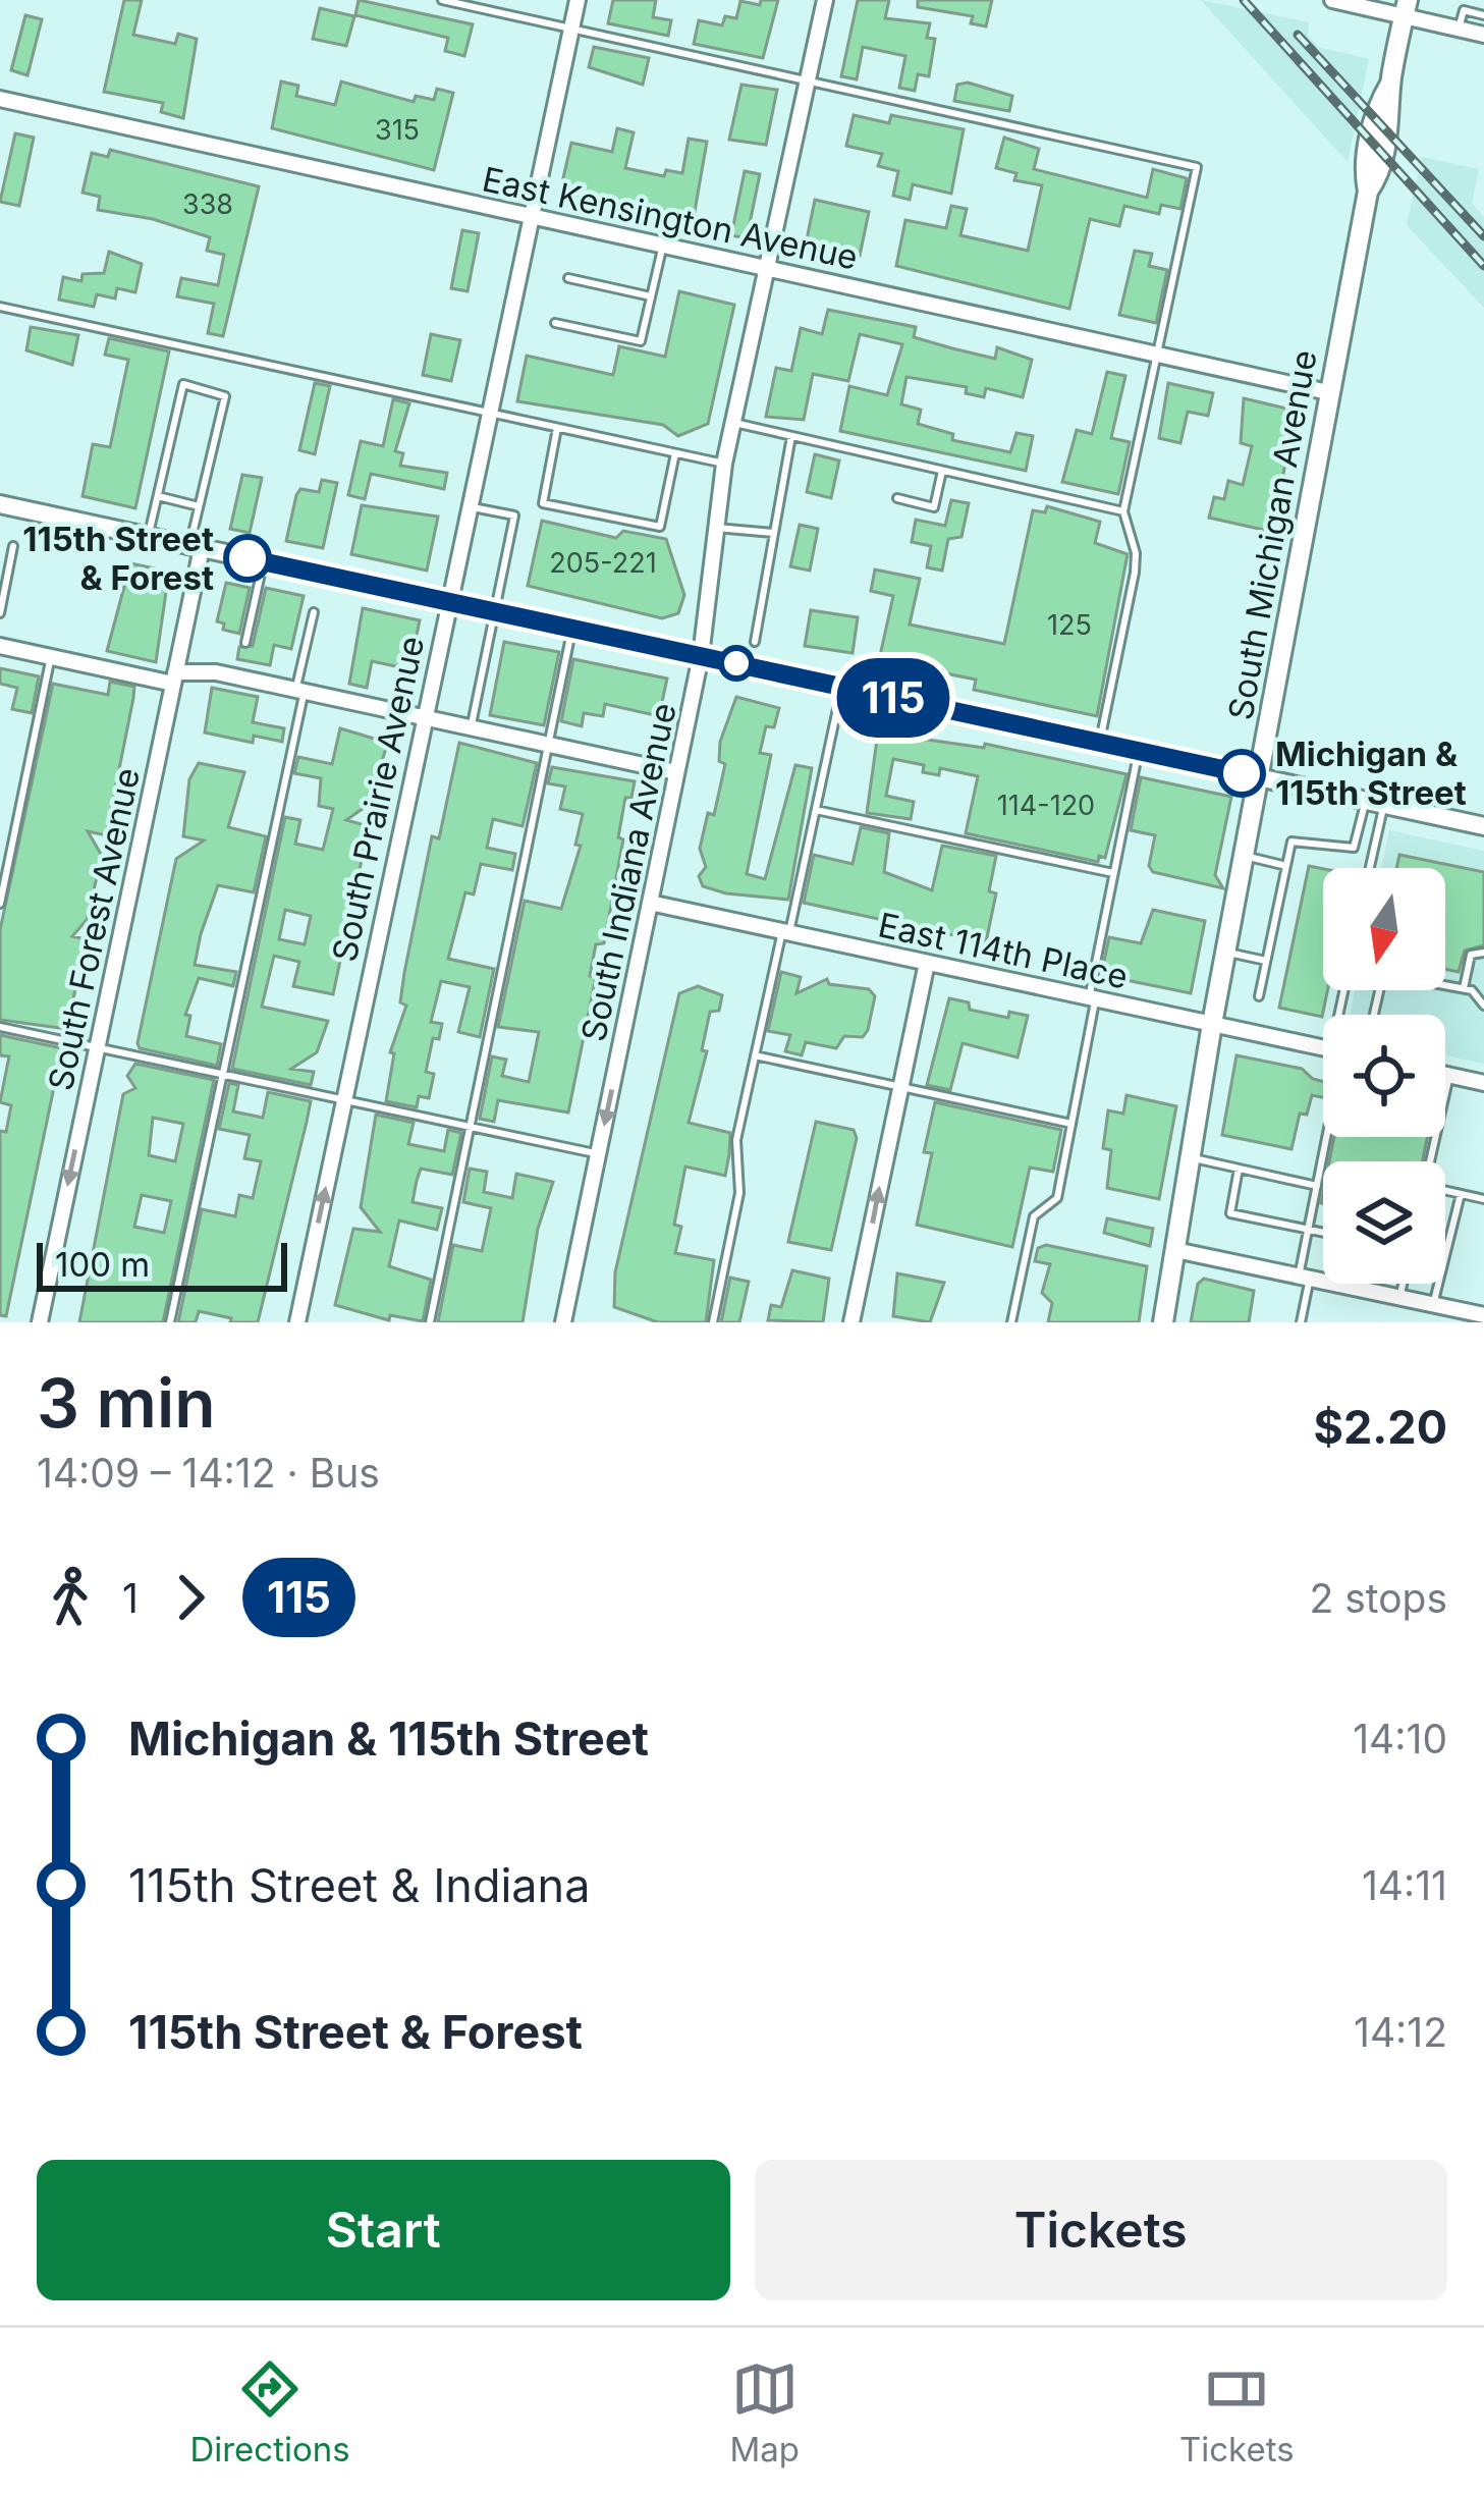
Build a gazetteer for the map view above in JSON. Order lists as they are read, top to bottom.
{
  "streets": {
    "main road": ["South Michigan Avenue"],
    "street": [
      "East Kensington Avenue",
      "South Prairie Avenue",
      "South Indiana Avenue",
      "South Forest Avenue",
      "East 114th Place"
    ]
  },
  "crossings": [
    ["East Kensington Avenue", "South Michigan Avenue"],
    ["East Kensington Avenue", "South Prairie Avenue"],
    ["East Kensington Avenue", "South Indiana Avenue"],
    ["South Michigan Avenue", "East 114th Place"],
    ["South Indiana Avenue", "East 114th Place"]
  ],
  "one_way": ["South Forest Avenue"],
  "places": ["115th Street & Forest", "Michigan & 115th Street"],
  "lines": ["bus line 115"],
  "house_numbers": [
    "315",
    "338",
    "205-221",
    "125",
    "114-120"
  ],
  "scale_bar": "100 m",
  "north": "bottom",
  "page": {
    "on_map": "115",
    "scale": "100 m",
    "heading": ["3 min", "14:09 – 14:12 · Bus", "$2.20"],
    "legs": ["1", "115", "2 stops"],
    "list": [
      {
        "name": "Michigan & 115th Street",
        "value": "14:10"
      },
      {
        "name": "115th Street & Indiana",
        "value": "14:11"
      },
      {
        "name": "115th Street & Forest",
        "value": "14:12"
      }
    ],
    "buttons": ["Start", "Tickets"],
    "tabs": ["Directions", "Map", "Tickets"]
  }
}
